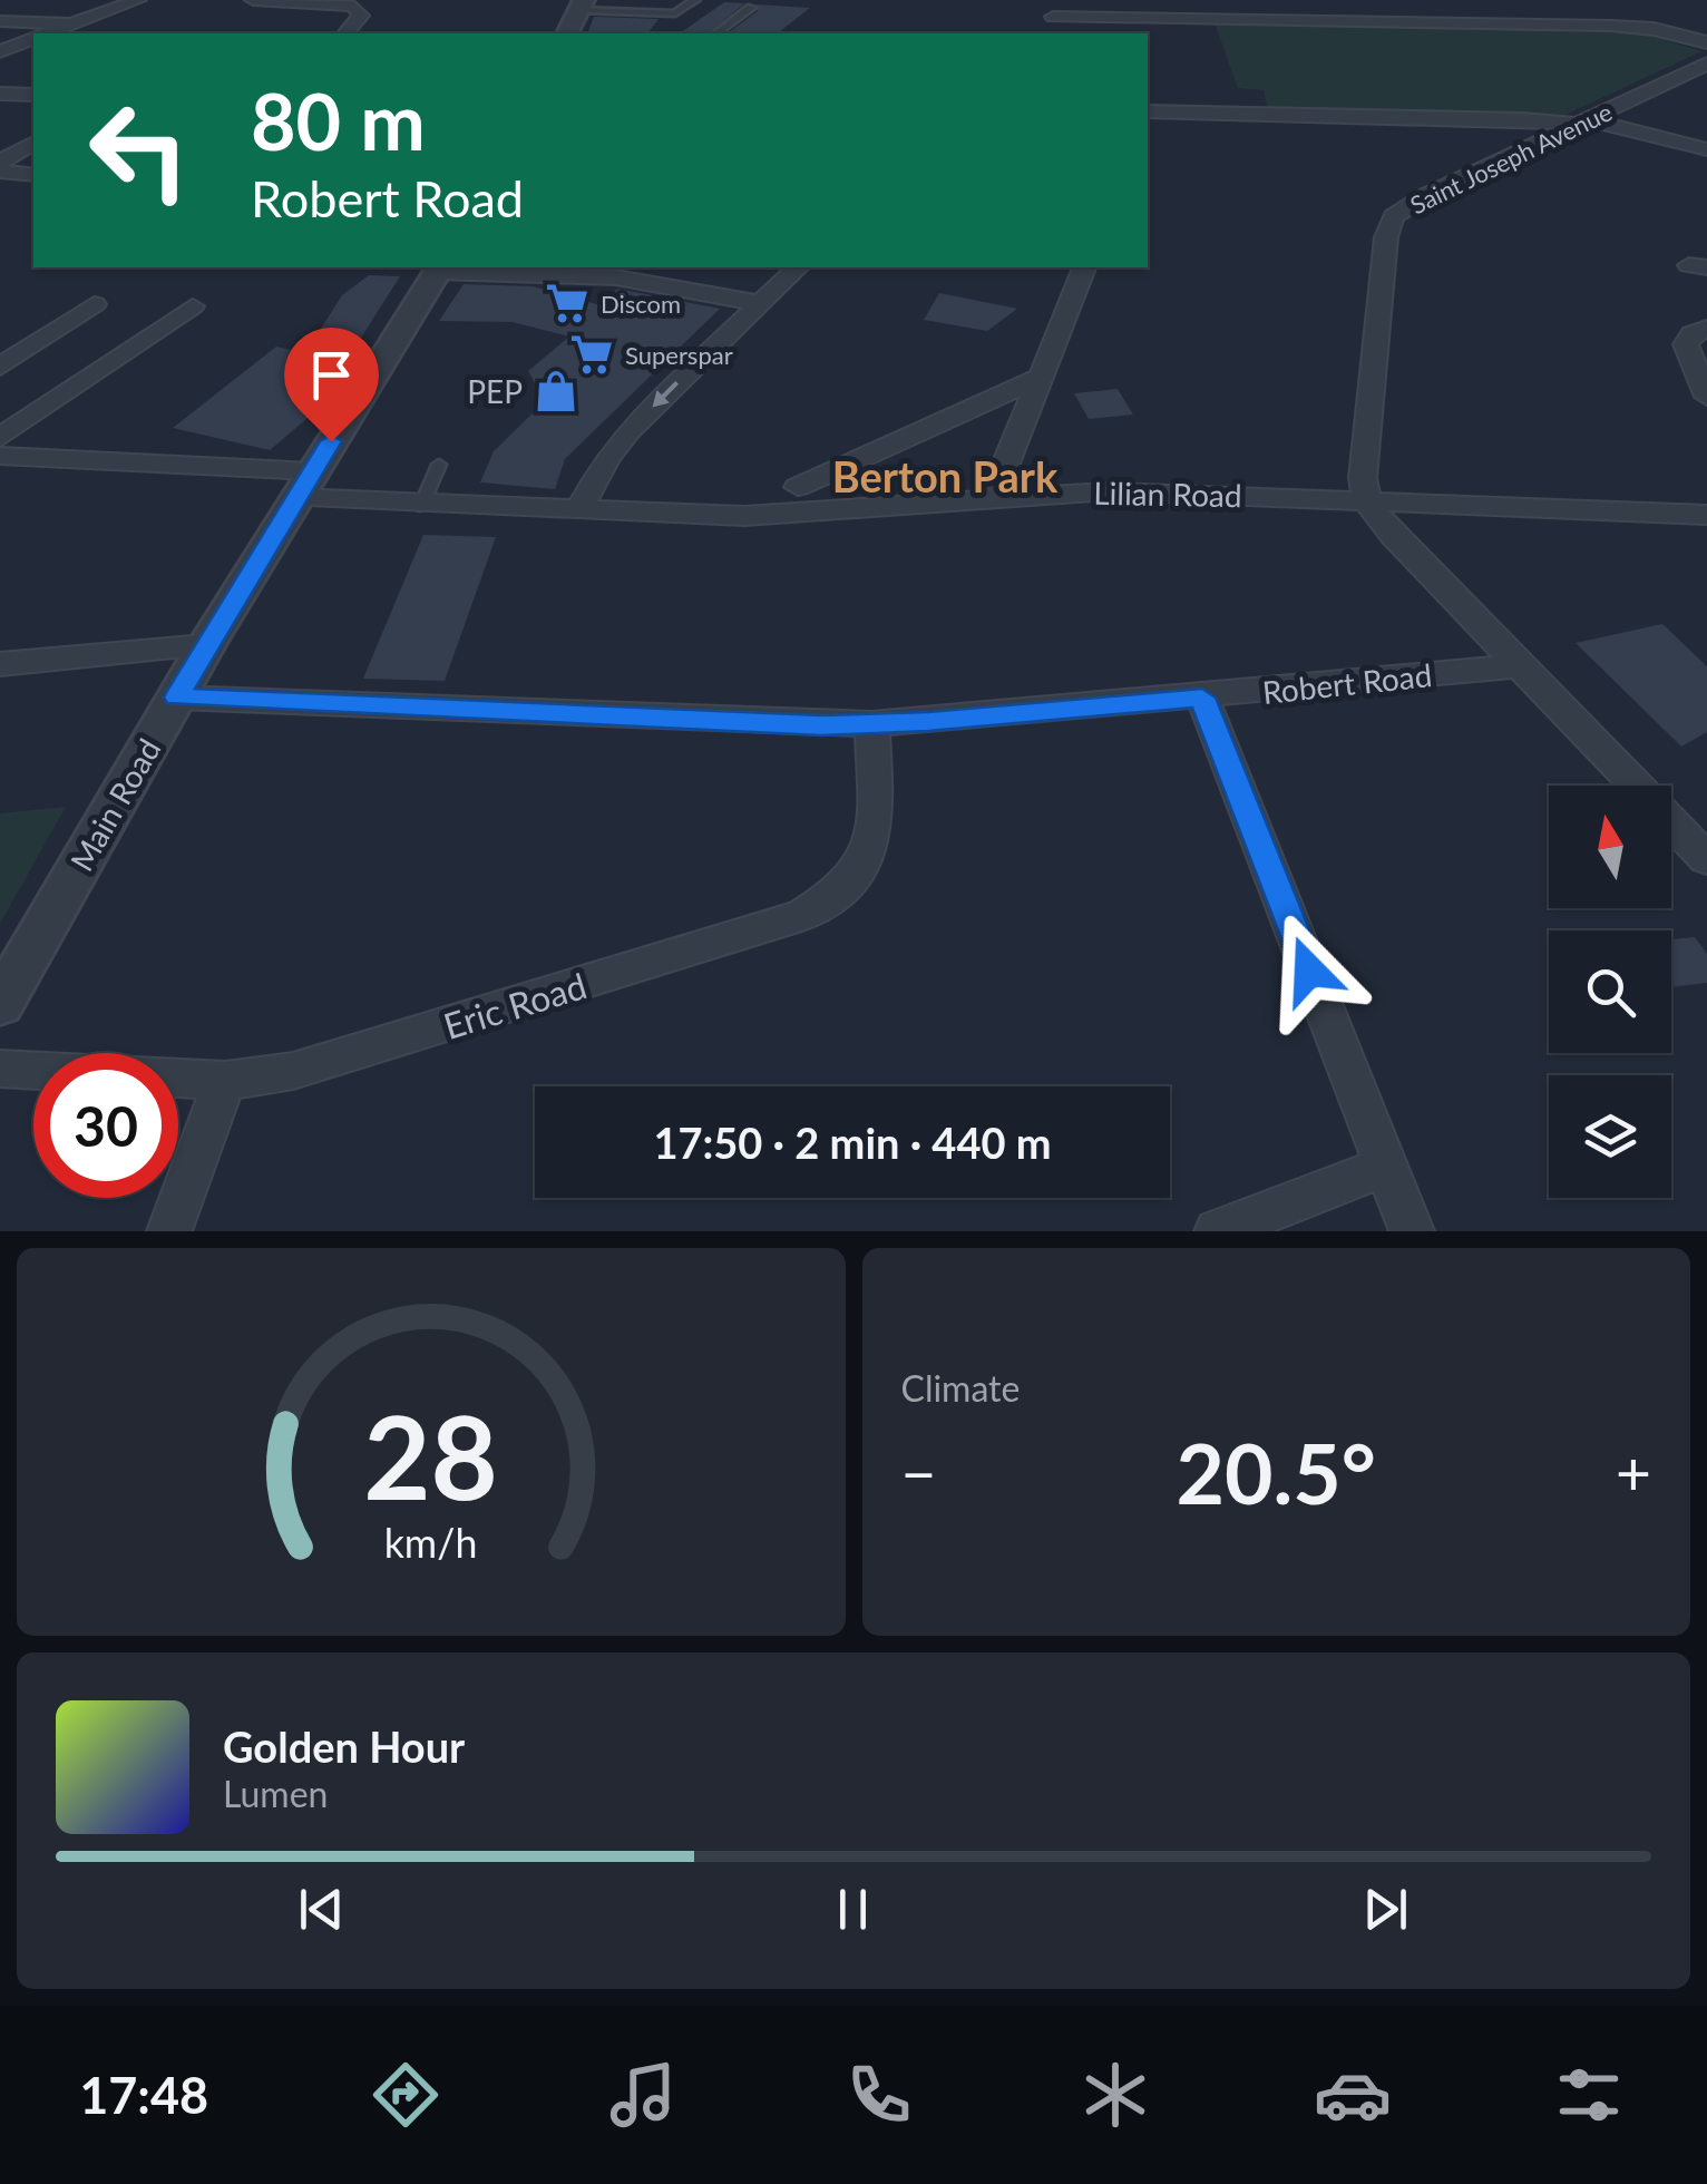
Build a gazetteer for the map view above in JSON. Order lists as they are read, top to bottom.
{
  "streets": {
    "street": [
      "Saint Joseph Avenue",
      "Lilian Road",
      "Robert Road",
      "Main Road",
      "Eric Road"
    ]
  },
  "crossings": [
    ["Saint Joseph Avenue", "Lilian Road"],
    ["Lilian Road", "Main Road"],
    ["Robert Road", "Main Road"],
    ["Robert Road", "Eric Road"]
  ],
  "districts": ["Berton Park"],
  "places": {
    "supermarket": ["Discom", "Superspar"],
    "shop": ["PEP"]
  },
  "north": "top",
  "page": {
    "turn": ["80 m", "Robert Road"],
    "limit": "30",
    "trip": "17:50 · 2 min · 440 m",
    "tile": "Climate",
    "heat": ["−", "20.5°", "+"],
    "song": ["Golden Hour", "Lumen"],
    "tabs": "17:48",
    "gauge": ["28", "km/h"]
  }
}
